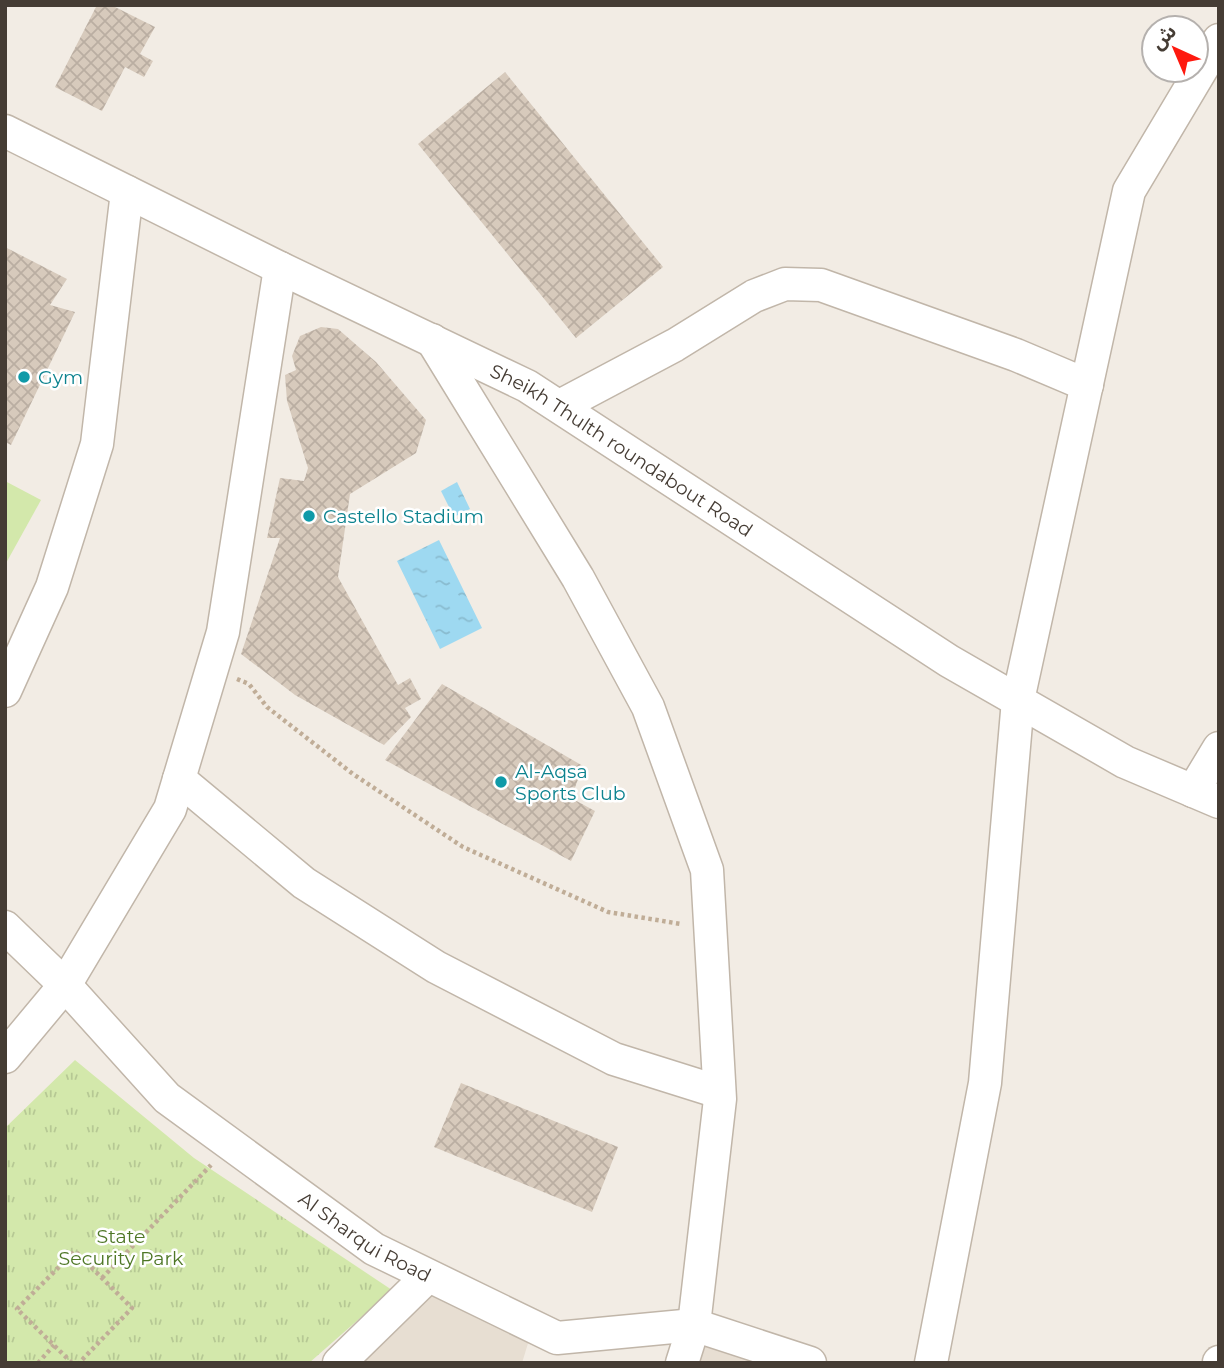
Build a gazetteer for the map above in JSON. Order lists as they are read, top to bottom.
{
  "streets": {
    "street": ["Sheikh Thulth roundabout Road", "Al Sharqui Road"]
  },
  "parks": ["State Security Park"],
  "places": ["Gym", "Castello Stadium", "Al-Aqsa Sports Club"],
  "north": "top left"
}
